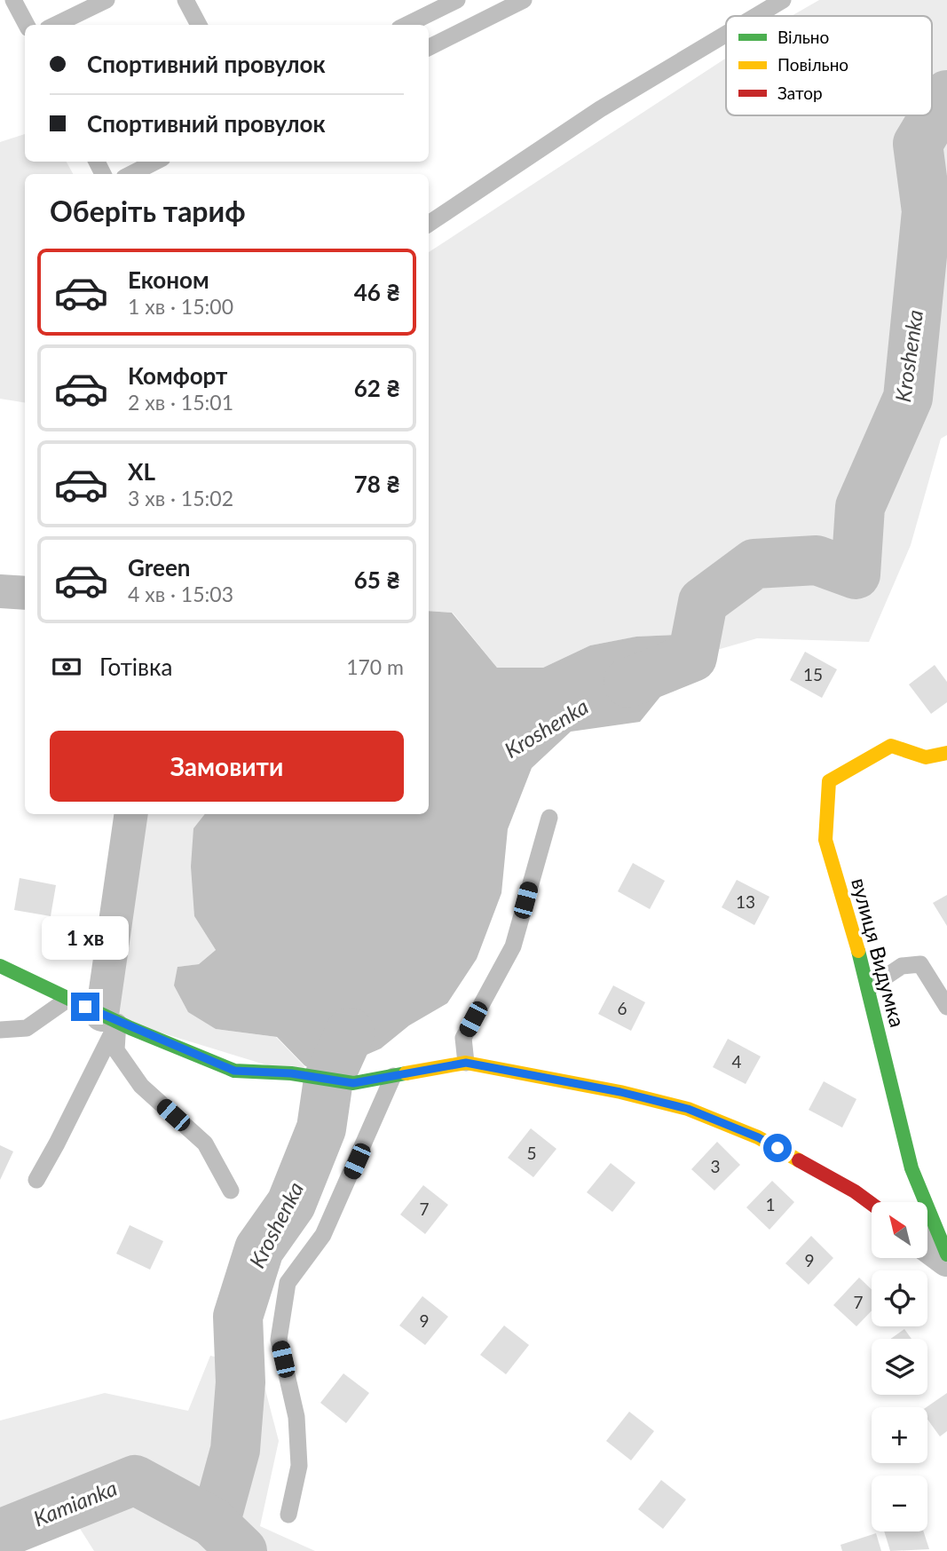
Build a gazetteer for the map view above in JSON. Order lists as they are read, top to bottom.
{
  "streets": {
    "street": ["вулиця Видумка"]
  },
  "water": ["Kroshenka", "Kamianka"],
  "house_numbers": [
    "15",
    "13",
    "6",
    "4",
    "5",
    "3",
    "1",
    "7",
    "9",
    "7",
    "9"
  ],
  "legend": ["Вільно", "Повільно", "Затор"],
  "north": "top left",
  "page": {
    "banner": ["Спортивний провулок", "Спортивний провулок"],
    "heading": "Оберіть тариф",
    "list": [
      {
        "name": "Економ",
        "note": "1 хв · 15:00",
        "value": "46 ₴"
      },
      {
        "name": "Комфорт",
        "note": "2 хв · 15:01",
        "value": "62 ₴"
      },
      {
        "name": "XL",
        "note": "3 хв · 15:02",
        "value": "78 ₴"
      },
      {
        "name": "Green",
        "note": "4 хв · 15:03",
        "value": "65 ₴"
      }
    ],
    "pay": ["Готівка", "170 m"],
    "buttons": "Замовити",
    "bubble": "1 хв",
    "map_buttons": ["+", "−"]
  }
}
